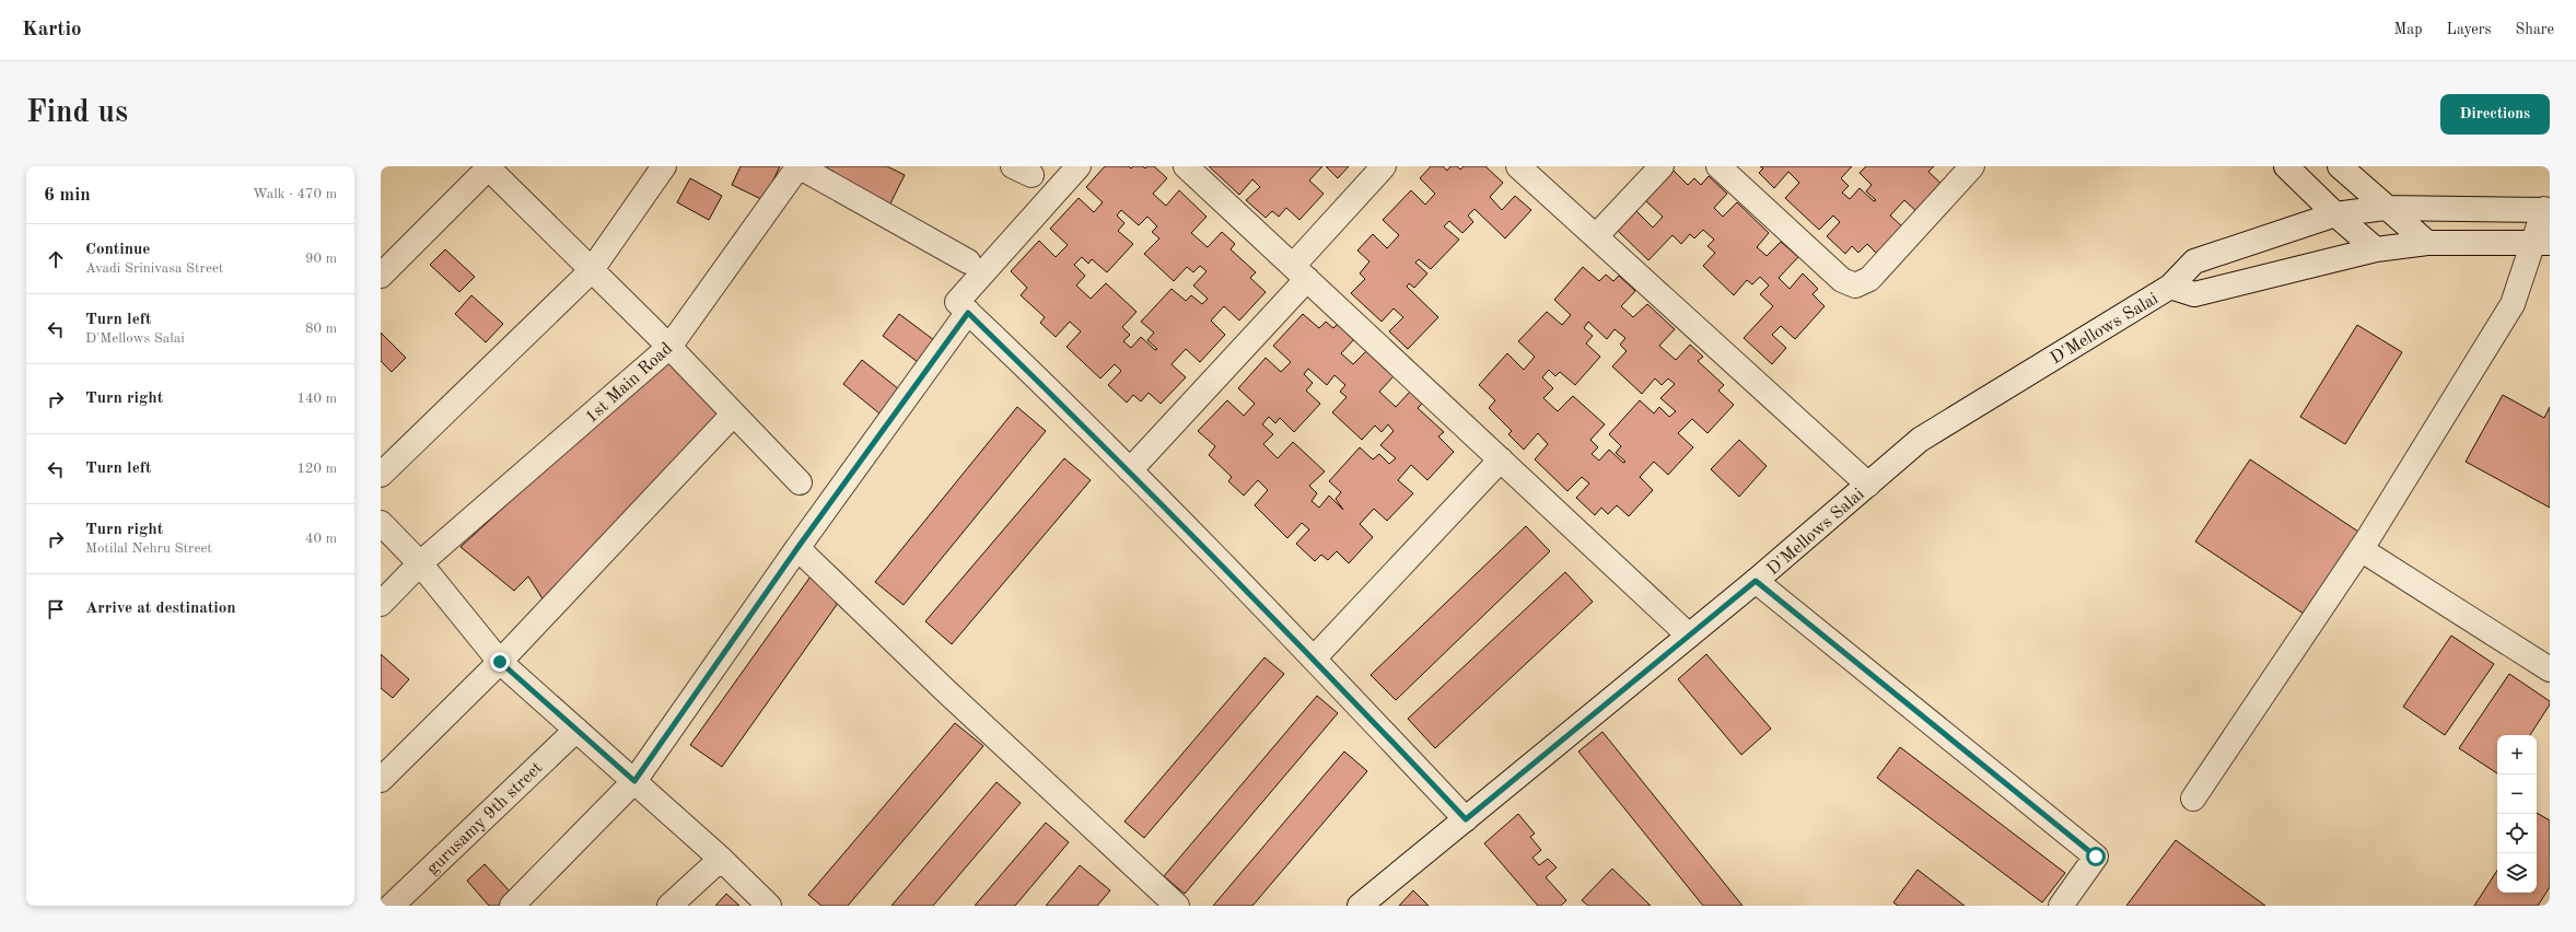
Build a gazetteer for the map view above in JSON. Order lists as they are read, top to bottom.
{
  "streets": {
    "street": ["D'Mellows Salai", "1st Main Road", "gurusamy 9th street"]
  },
  "page": {
    "header": "Kartio",
    "nav": ["Map", "Layers", "Share"],
    "buttons": "Directions",
    "title": "Find us",
    "heading": ["6 min", "Walk · 470 m"],
    "list": [
      ["Continue", "Avadi Srinivasa Street", "90 m"],
      ["Turn left", "D'Mellows Salai", "80 m"],
      ["Turn right", "140 m"],
      ["Turn left", "120 m"],
      ["Turn right", "Motilal Nehru Street", "40 m"],
      "Arrive at destination"
    ],
    "map_buttons": ["+", "−"]
  }
}
